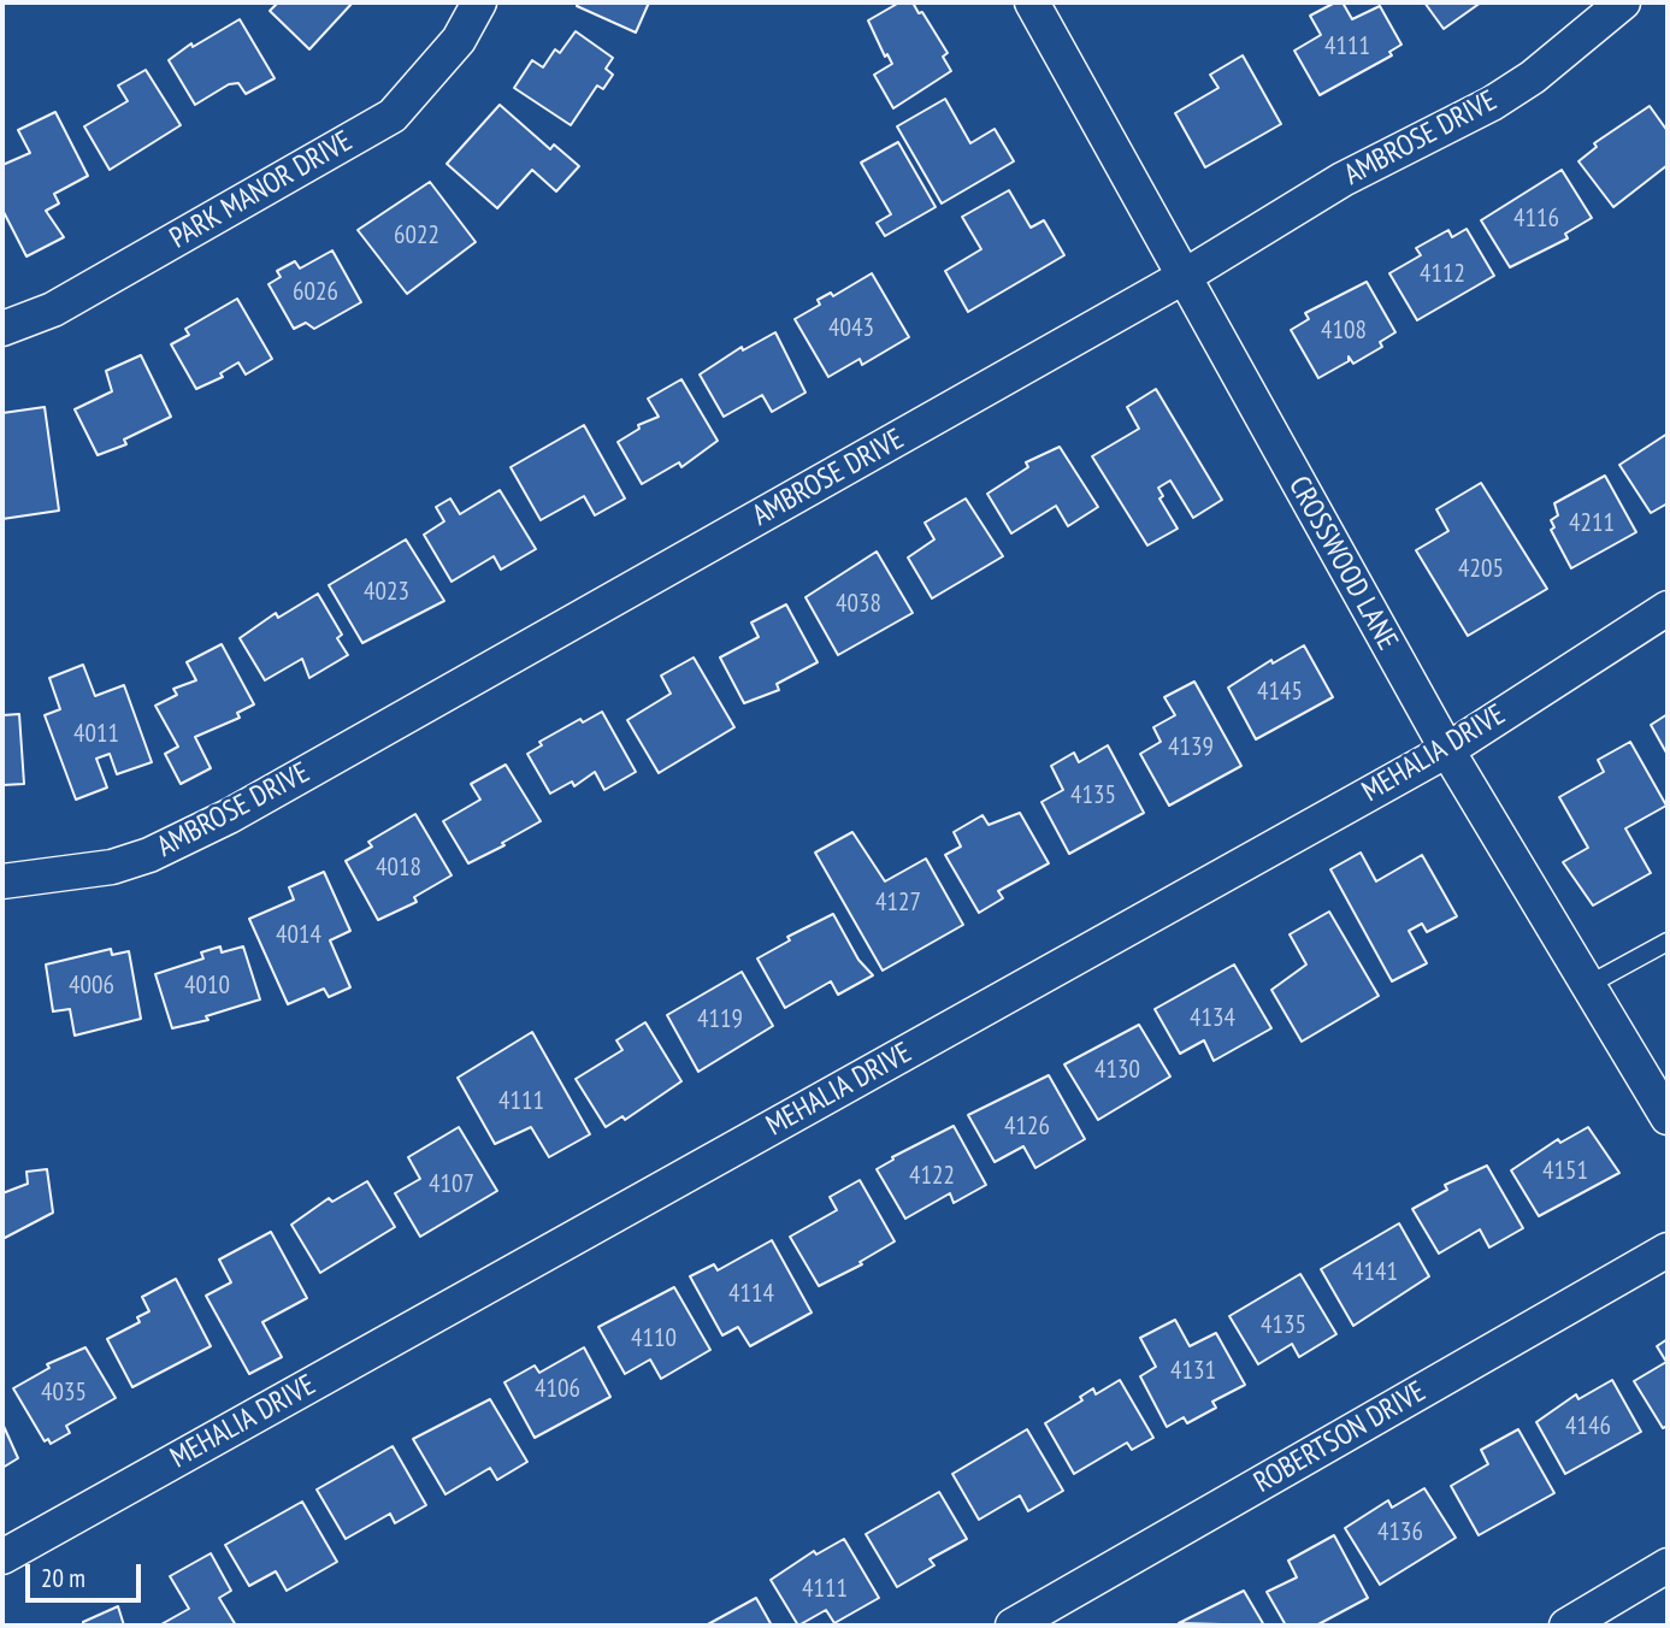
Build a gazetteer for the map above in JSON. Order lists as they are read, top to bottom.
{
  "streets": {
    "street": [
      "AMBROSE DRIVE",
      "PARK MANOR DRIVE",
      "CROSSWOOD LANE",
      "MEHALIA DRIVE",
      "ROBERTSON DRIVE"
    ]
  },
  "crossings": [
    ["AMBROSE DRIVE", "CROSSWOOD LANE"],
    ["CROSSWOOD LANE", "MEHALIA DRIVE"]
  ],
  "house_numbers": [
    "4111",
    "4116",
    "6022",
    "4112",
    "6026",
    "4043",
    "4108",
    "4211",
    "4205",
    "4023",
    "4038",
    "4145",
    "4011",
    "4139",
    "4135",
    "4018",
    "4127",
    "4014",
    "4006",
    "4010",
    "4134",
    "4119",
    "4130",
    "4111",
    "4126",
    "4151",
    "4122",
    "4107",
    "4141",
    "4114",
    "4135",
    "4110",
    "4131",
    "4106",
    "4035",
    "4146",
    "4136",
    "4111"
  ],
  "scale_bar": "20 m"
}
